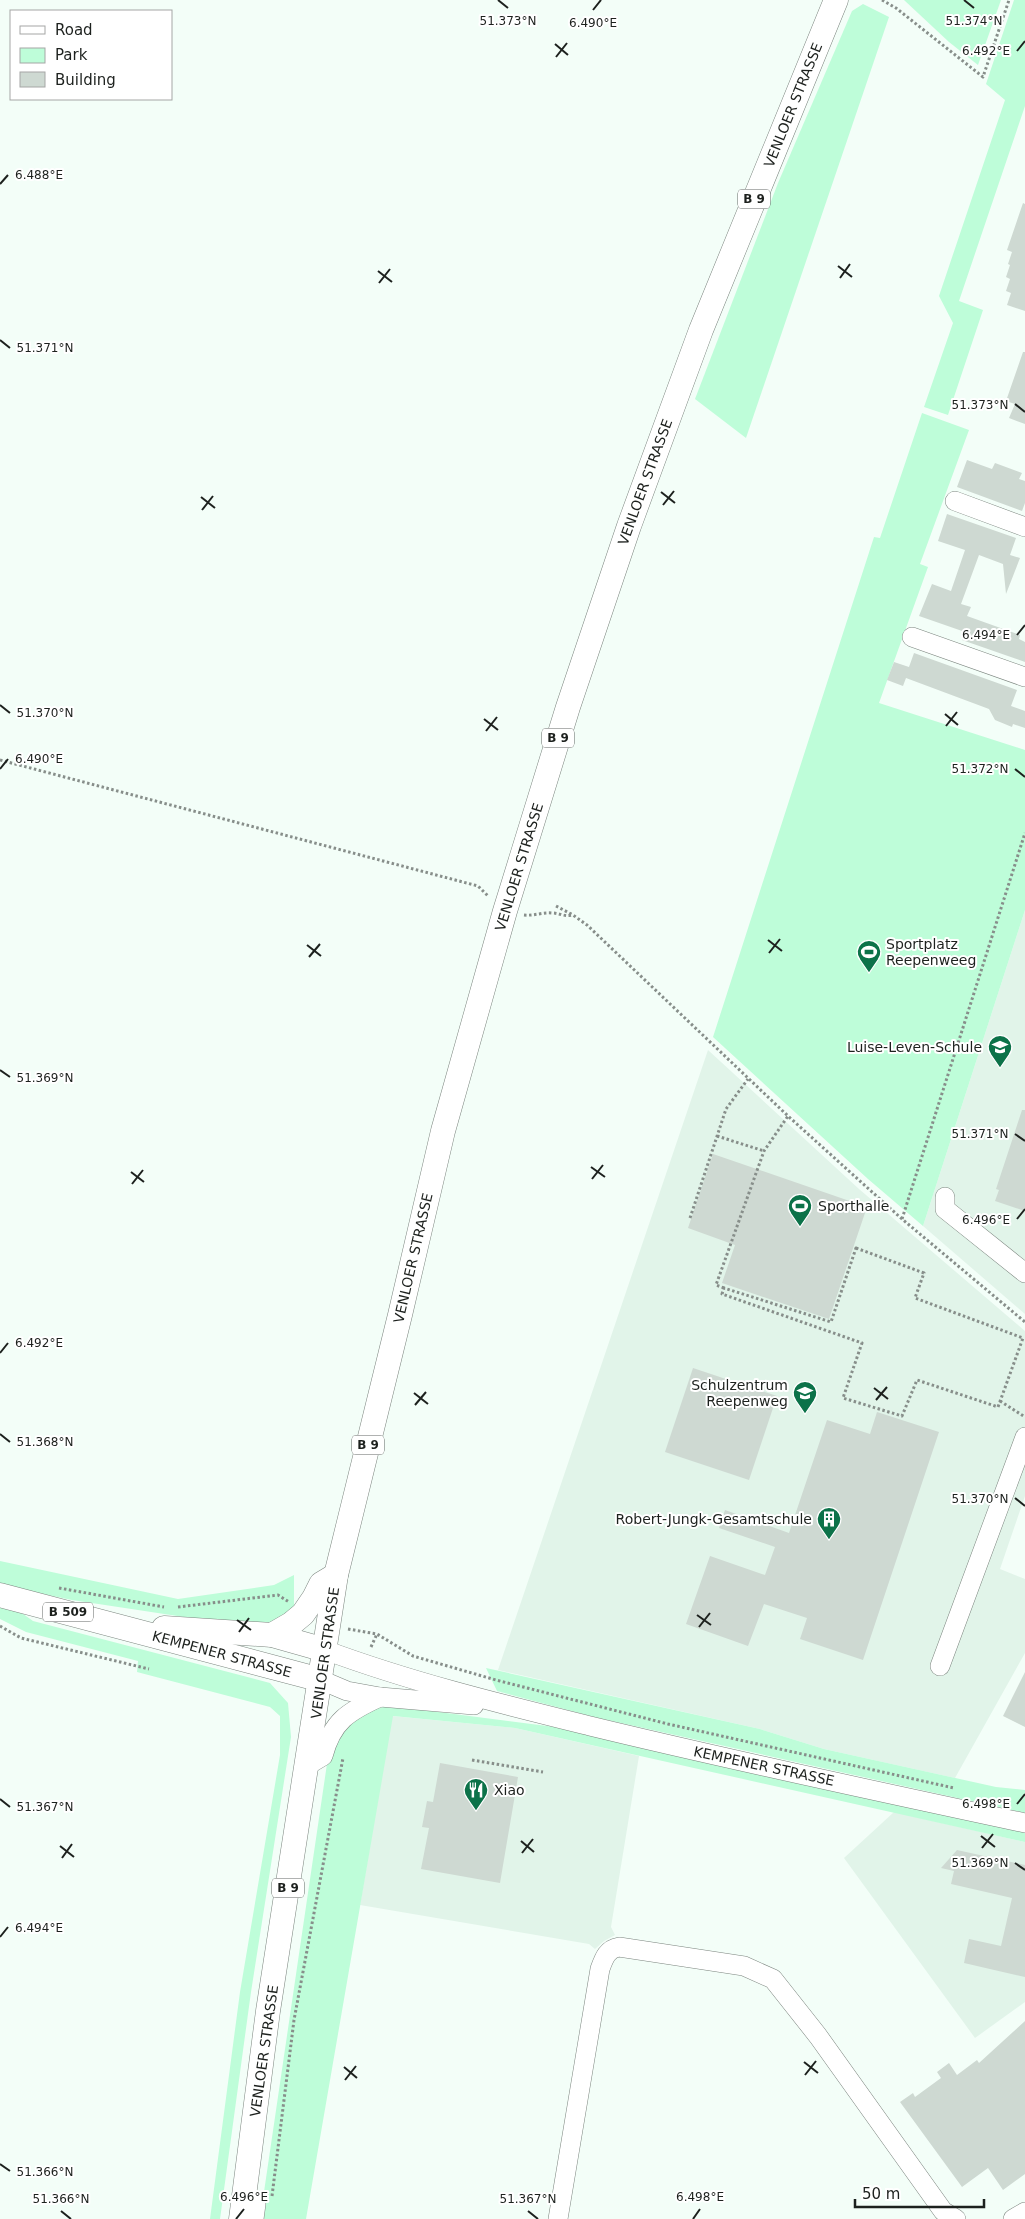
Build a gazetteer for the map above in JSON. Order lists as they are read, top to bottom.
{
  "streets": {
    "main road": [
      "VENLOER STRASSE",
      "B 9",
      "B 509",
      "KEMPENER STRASSE"
    ]
  },
  "crossings": [
    ["VENLOER STRASSE", "KEMPENER STRASSE"]
  ],
  "places": {
    "sports": ["Sportplatz Reepenweeg", "Sporthalle"],
    "school or university": ["Luise-Leven-Schule", "Schulzentrum Reepenweg"],
    "building": ["Robert-Jungk-Gesamtschule"],
    "restaurant": ["Xiao"]
  },
  "legend": ["Road", "Park", "Building"],
  "scale_bar": "50 m",
  "coordinates": [
    "51.373°N",
    "51.374°N",
    "6.490°E",
    "6.492°E",
    "6.488°E",
    "51.371°N",
    "6.494°E",
    "51.370°N",
    "51.372°N",
    "51.369°N",
    "6.496°E",
    "51.368°N",
    "6.498°E",
    "51.367°N",
    "51.366°N"
  ]
}
